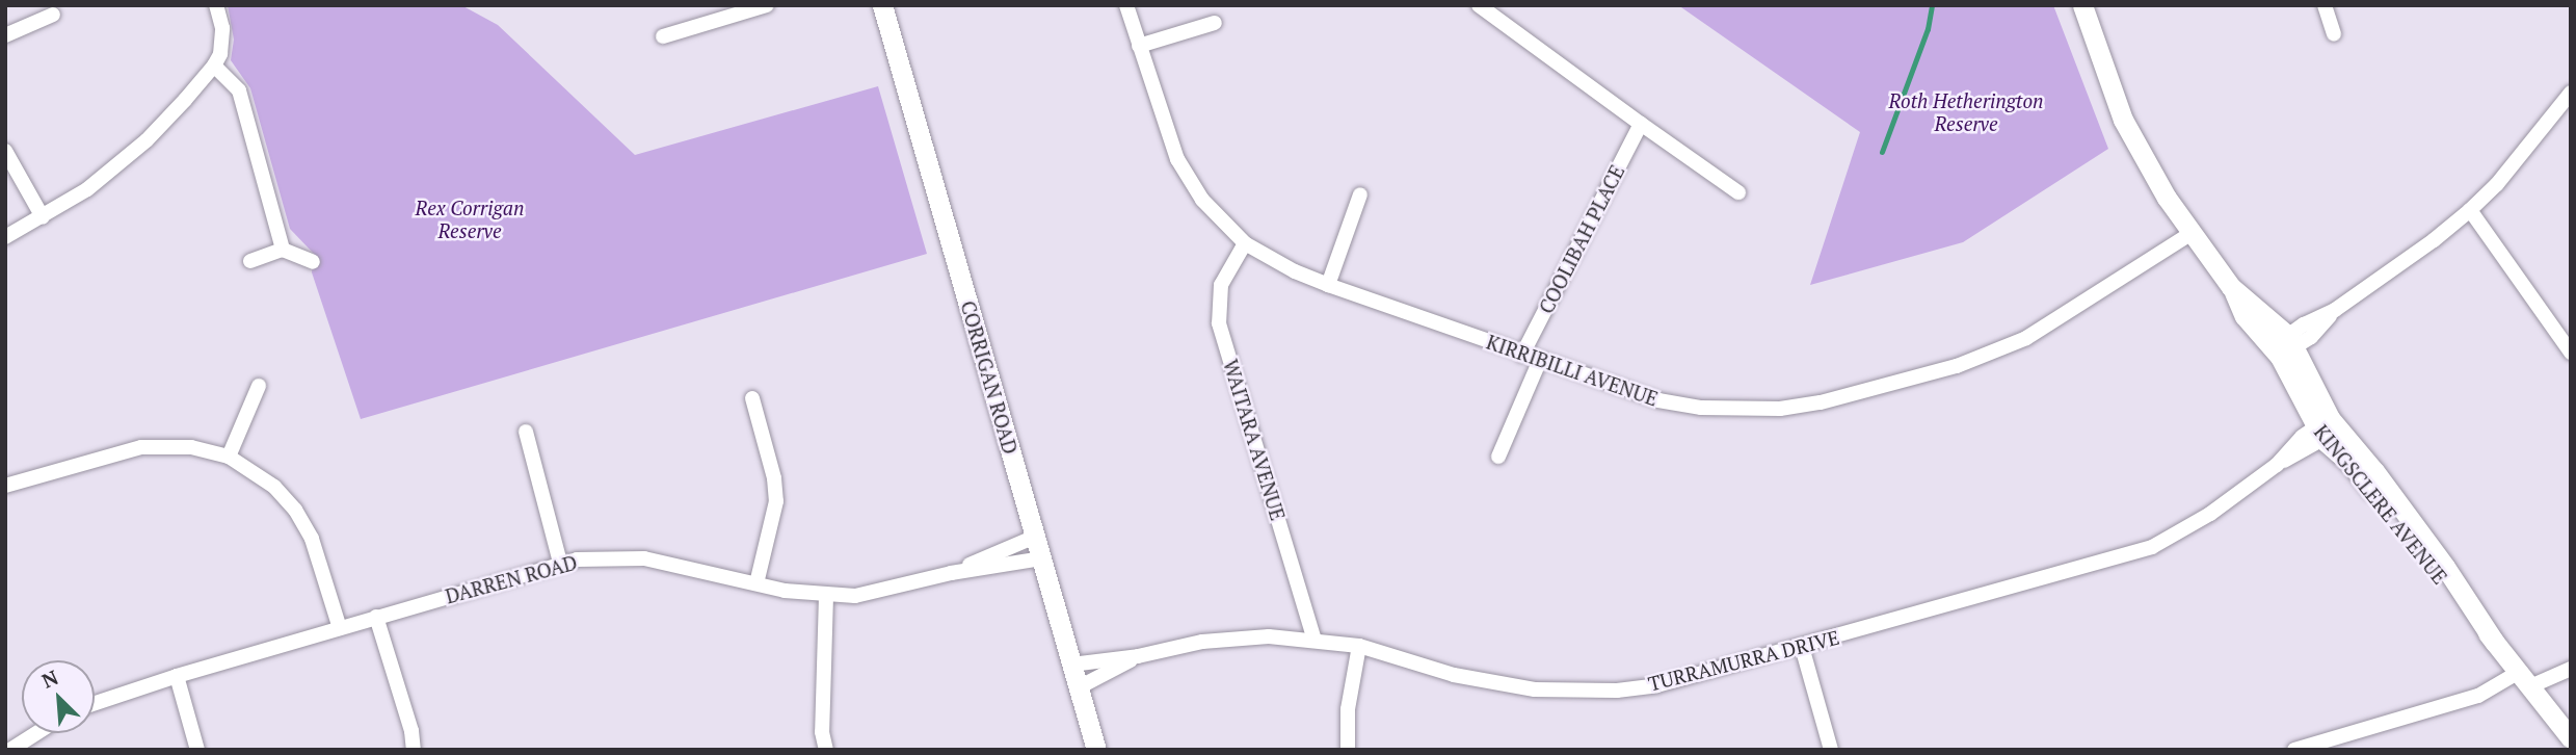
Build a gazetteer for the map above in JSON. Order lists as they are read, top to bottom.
{
  "streets": {
    "main road": ["CORRIGAN ROAD", "KINGSCLERE AVENUE"],
    "street": [
      "COOLIBAH PLACE",
      "KIRRIBILLI AVENUE",
      "WAITARA AVENUE",
      "DARREN ROAD",
      "TURRAMURRA DRIVE"
    ]
  },
  "crossings": [
    ["COOLIBAH PLACE", "KIRRIBILLI AVENUE"],
    ["KIRRIBILLI AVENUE", "WAITARA AVENUE"],
    ["KIRRIBILLI AVENUE", "KINGSCLERE AVENUE"],
    ["CORRIGAN ROAD", "DARREN ROAD"],
    ["CORRIGAN ROAD", "TURRAMURRA DRIVE"],
    ["WAITARA AVENUE", "TURRAMURRA DRIVE"],
    ["KINGSCLERE AVENUE", "TURRAMURRA DRIVE"]
  ],
  "parks": ["Roth Hetherington Reserve", "Rex Corrigan Reserve"],
  "north": "top left"
}
